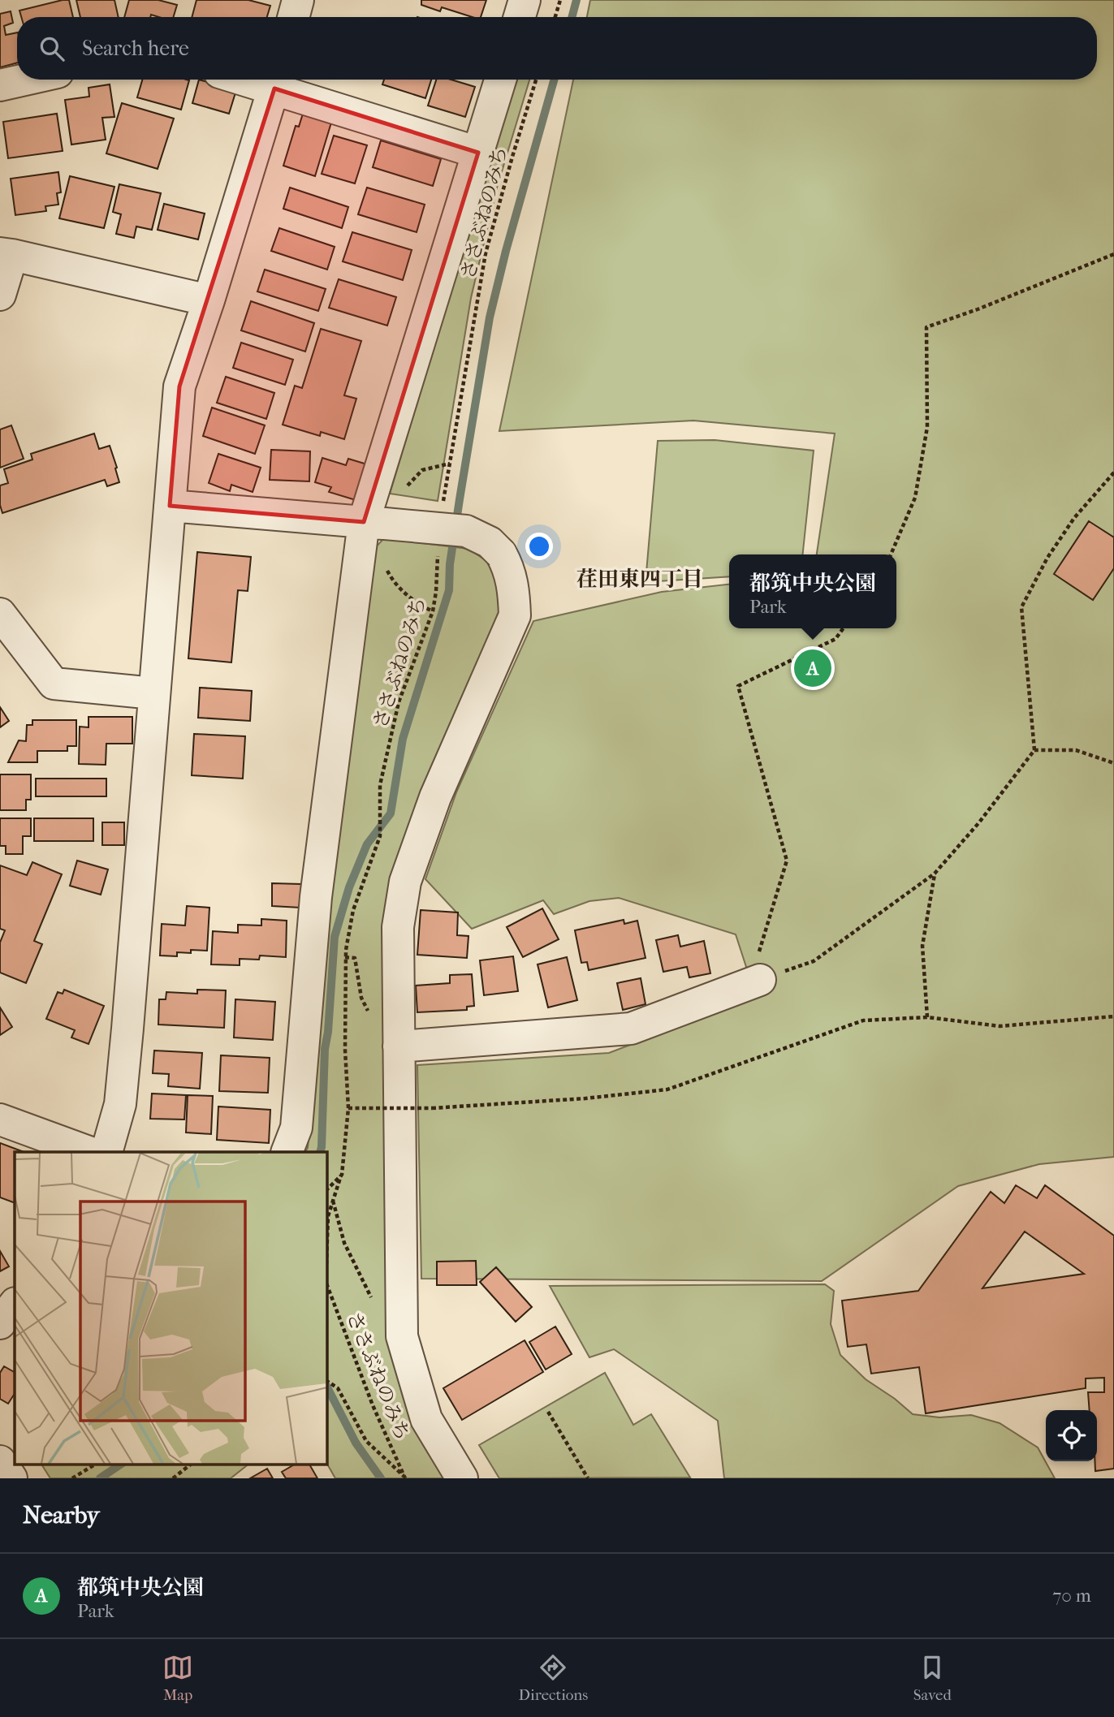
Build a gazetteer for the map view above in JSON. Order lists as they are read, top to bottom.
{
  "streets": {
    "path": ["ささぶねのみち"]
  },
  "districts": ["荏田東四丁目"],
  "page": {
    "search": "Search here",
    "popup": ["都筑中央公園", "Park"],
    "pins": "A",
    "heading": "Nearby",
    "list": [
      {
        "mark": "A",
        "name": "都筑中央公園",
        "note": "Park",
        "value": "70 m"
      }
    ],
    "nav": ["Map", "Directions", "Saved"]
  }
}
